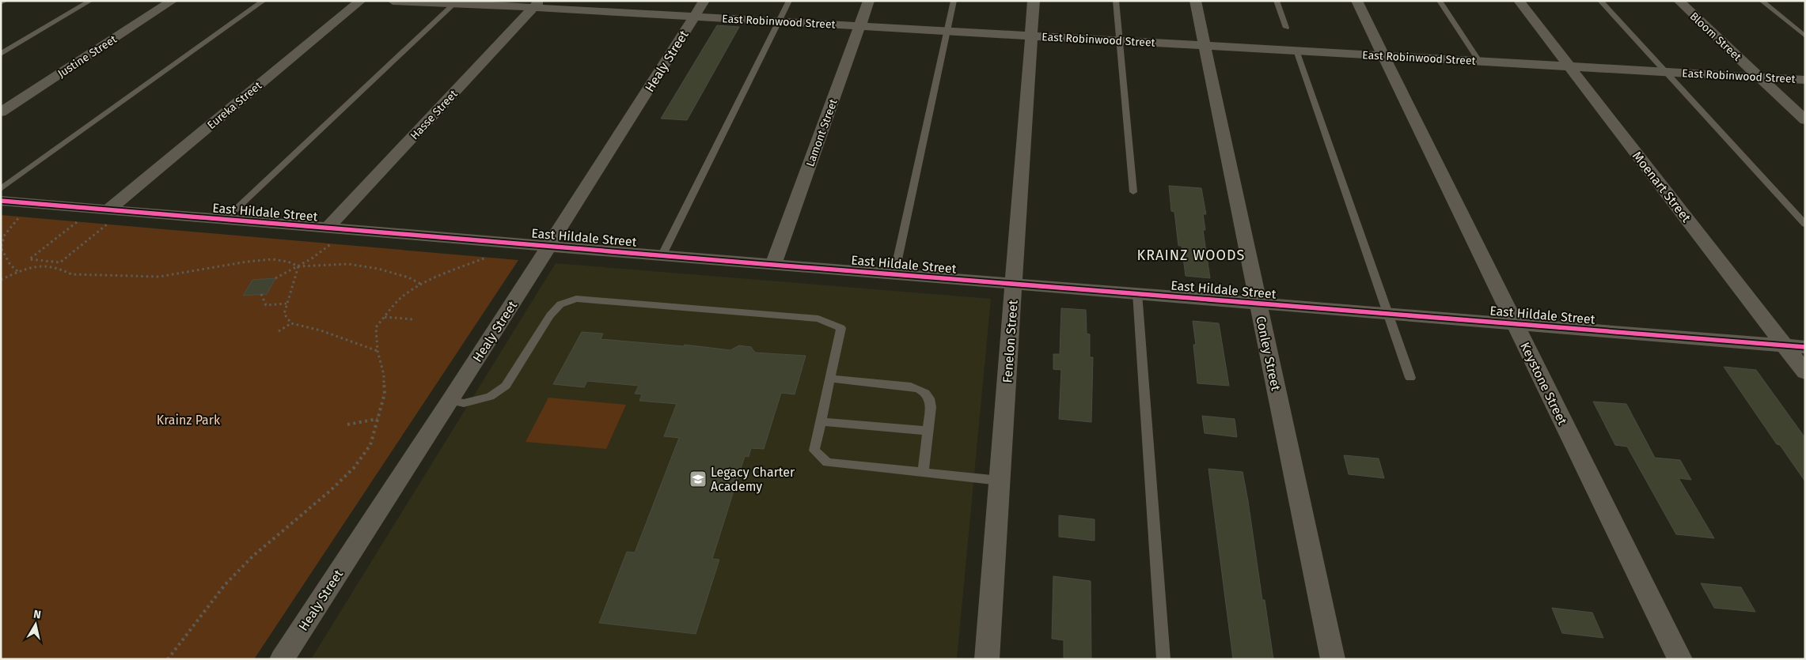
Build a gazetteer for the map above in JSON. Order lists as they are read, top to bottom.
{
  "streets": {
    "street": [
      "East Robinwood Street",
      "Bloom Street",
      "Justine Street",
      "Healy Street",
      "Eureka Street",
      "Hasse Street",
      "Lamont Street",
      "Moenart Street",
      "East Hildale Street",
      "Fenelon Street",
      "Conley Street",
      "Keystone Street"
    ]
  },
  "crossings": [
    ["East Robinwood Street", "Bloom Street"],
    ["East Robinwood Street", "Healy Street"],
    ["East Robinwood Street", "Hasse Street"],
    ["East Robinwood Street", "Lamont Street"],
    ["East Robinwood Street", "Moenart Street"],
    ["East Robinwood Street", "Fenelon Street"],
    ["East Robinwood Street", "Conley Street"],
    ["East Robinwood Street", "Keystone Street"],
    ["Healy Street", "East Hildale Street"],
    ["Eureka Street", "East Hildale Street"],
    ["Hasse Street", "East Hildale Street"],
    ["Lamont Street", "East Hildale Street"],
    ["Moenart Street", "East Hildale Street"],
    ["East Hildale Street", "Fenelon Street"],
    ["East Hildale Street", "Conley Street"],
    ["East Hildale Street", "Keystone Street"]
  ],
  "districts": ["KRAINZ WOODS"],
  "parks": ["Krainz Park"],
  "places": {
    "school or university": ["Legacy Charter Academy"]
  },
  "north": "top"
}
